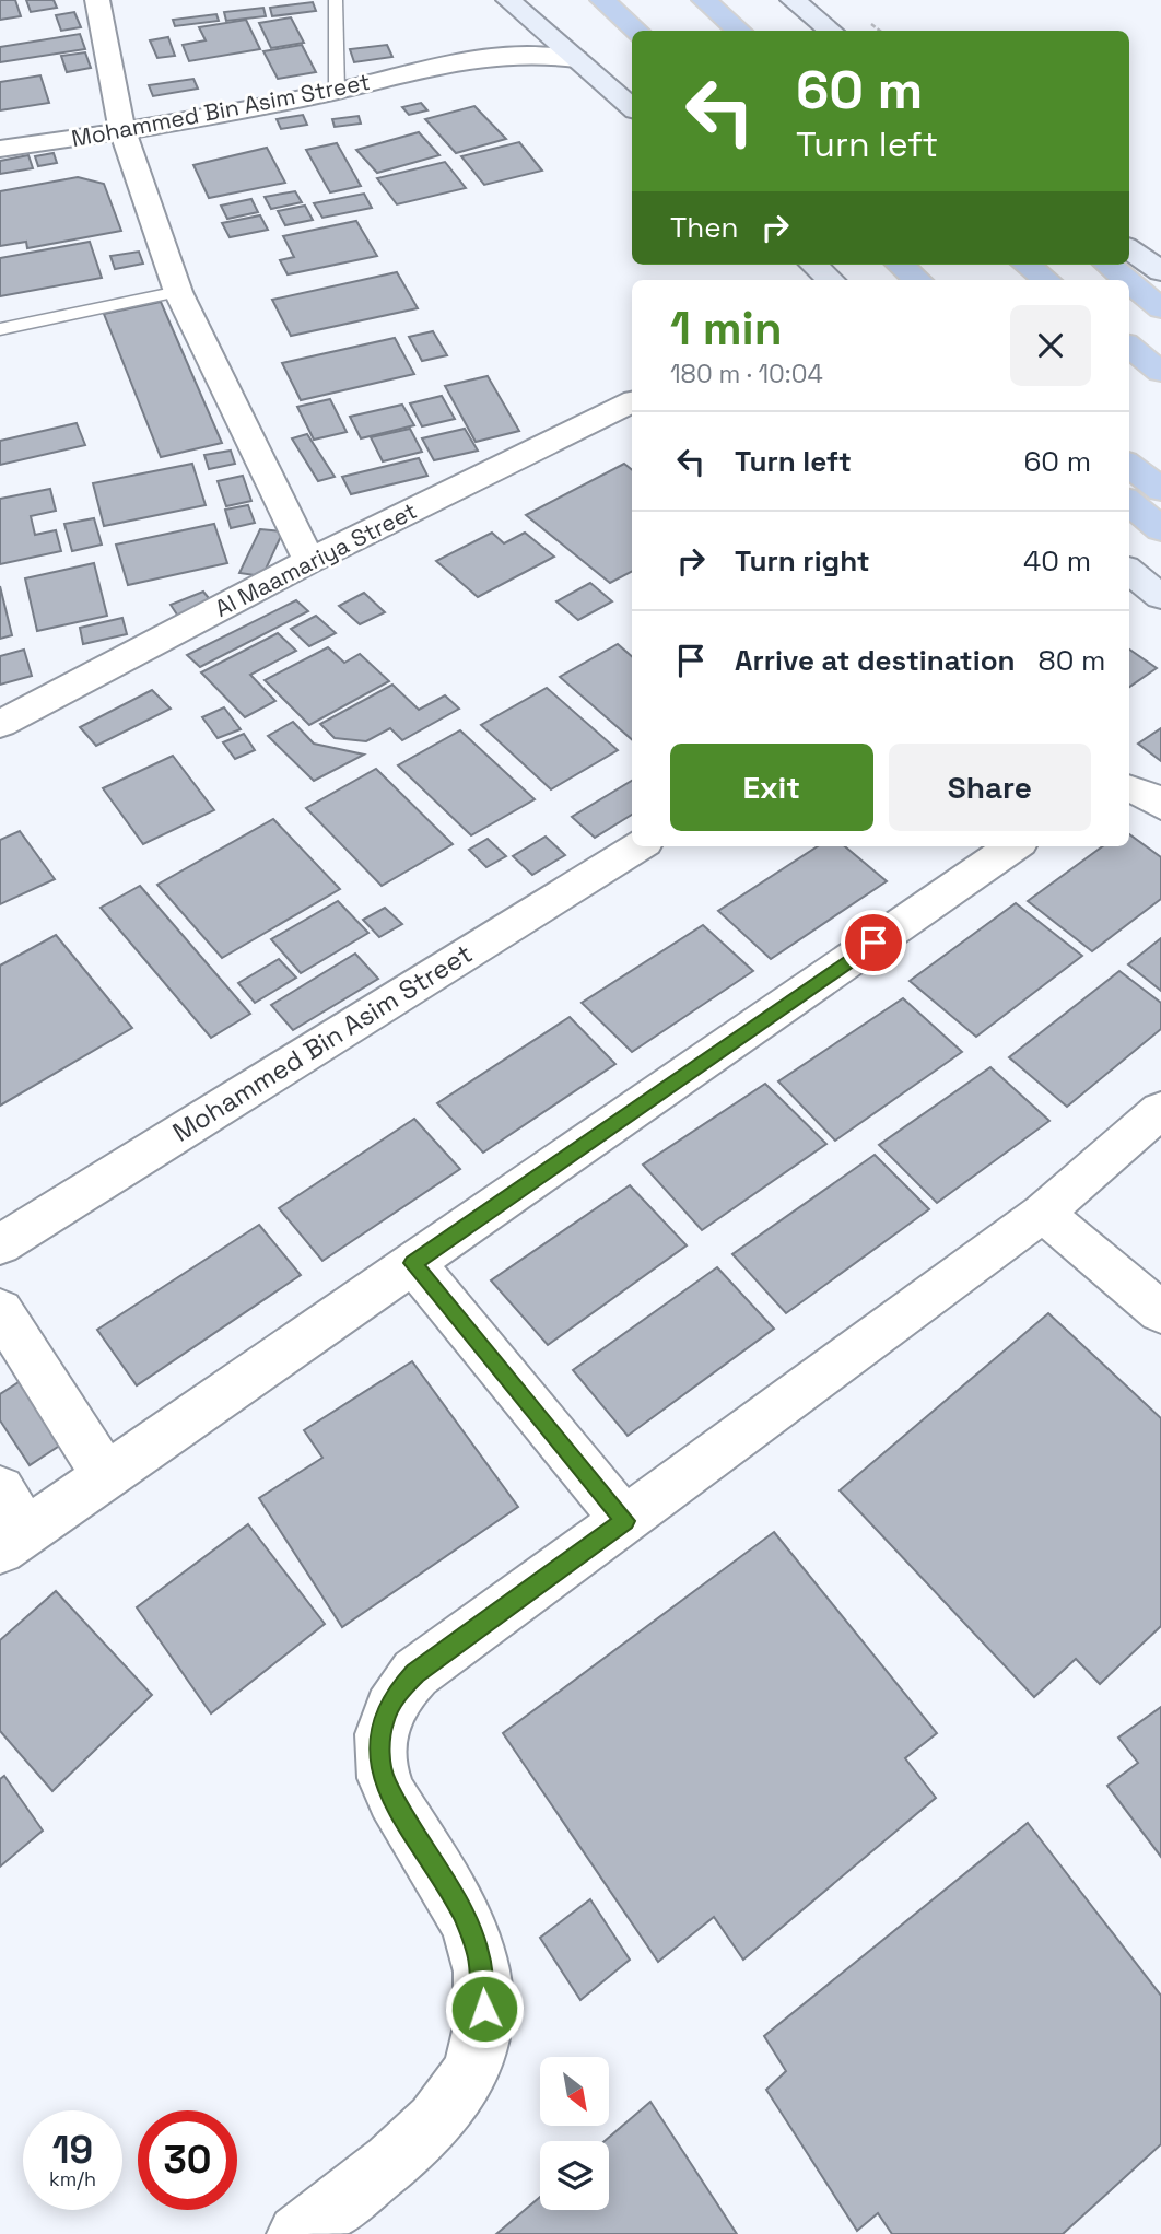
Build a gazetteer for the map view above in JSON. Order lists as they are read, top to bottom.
{
  "streets": {
    "street": ["Mohammed Bin Asim Street", "Al Maamariya Street"]
  },
  "north": "bottom right",
  "page": {
    "turn": ["60 m", "Turn left"],
    "then": "Then",
    "heading": ["1 min", "180 m · 10:04"],
    "list": [
      {
        "name": "Turn left",
        "value": "60 m"
      },
      {
        "name": "Turn right",
        "value": "40 m"
      },
      {
        "name": "Arrive at destination",
        "value": "80 m"
      }
    ],
    "buttons": ["Exit", "Share"],
    "speed": "19 km/h",
    "limit": "30"
  }
}
